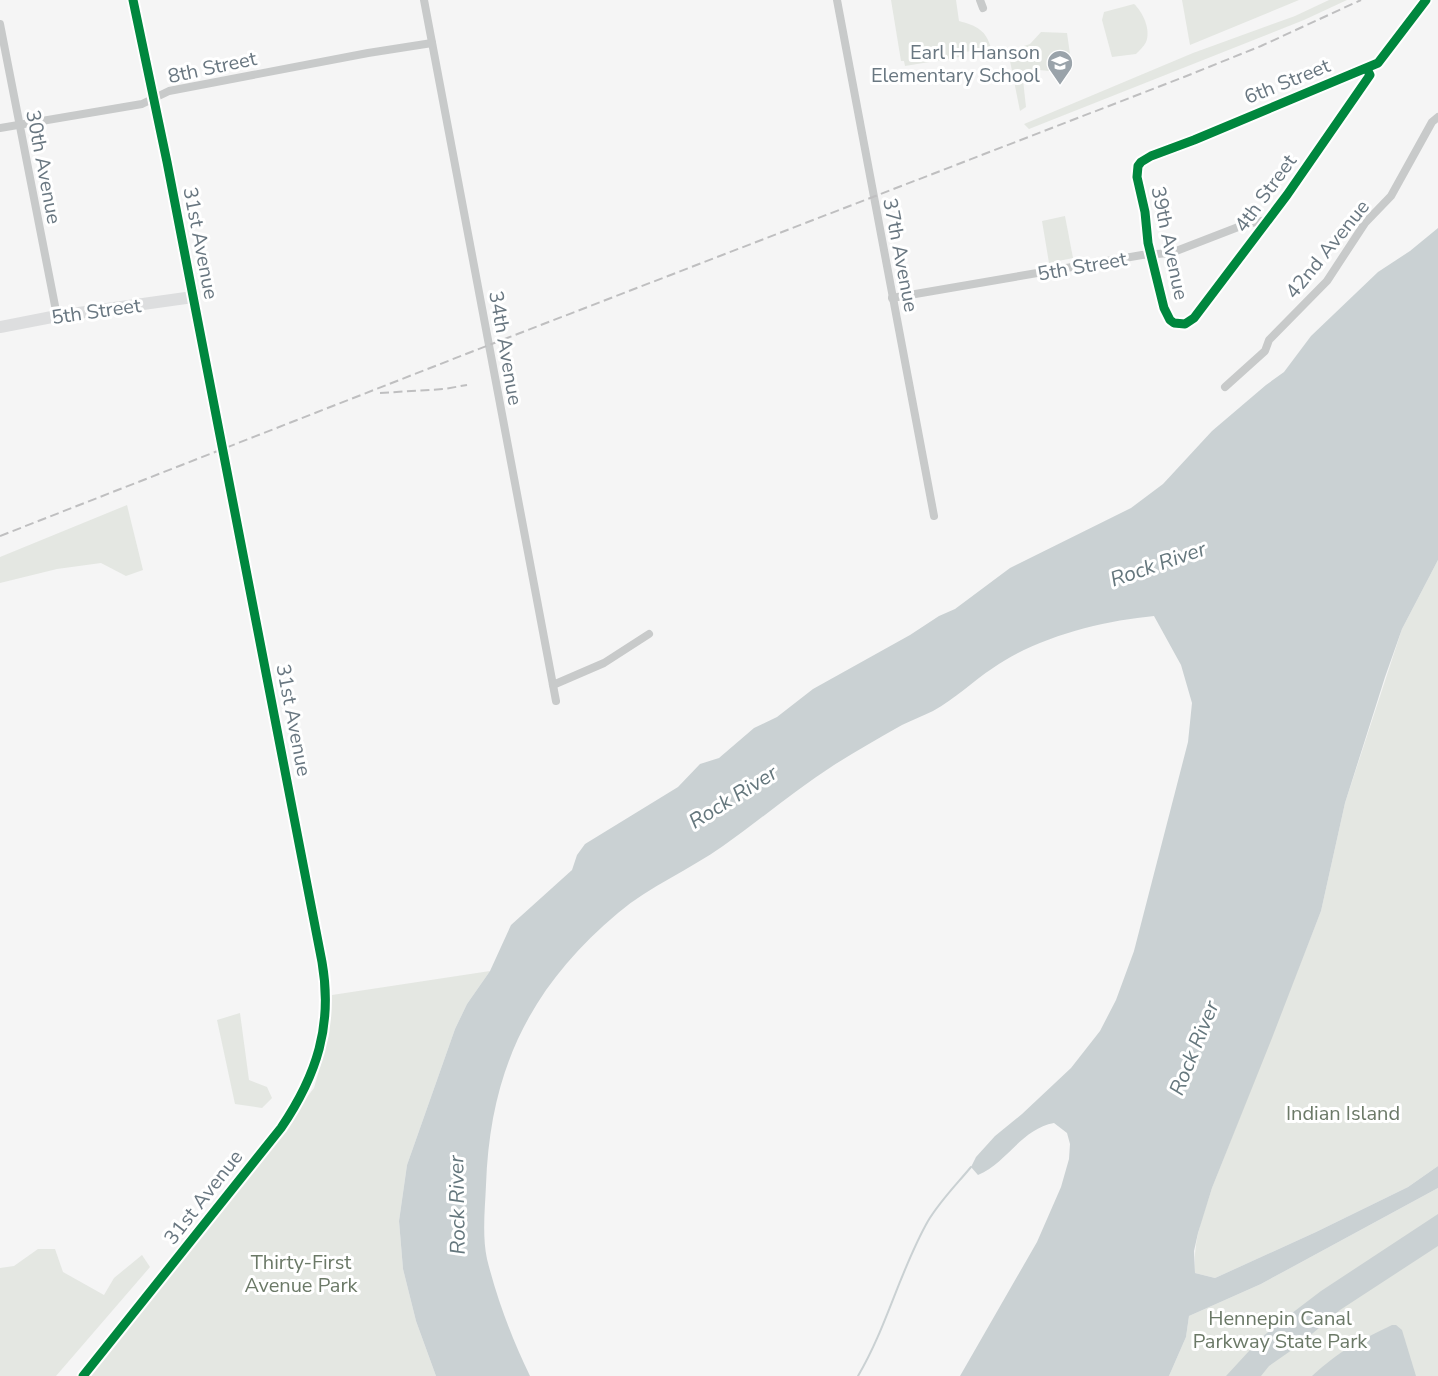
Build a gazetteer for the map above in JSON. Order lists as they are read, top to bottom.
{
  "streets": {
    "street": [
      "8th Street",
      "6th Street",
      "30th Avenue",
      "4th Street",
      "31st Avenue",
      "39th Avenue",
      "42nd Avenue",
      "37th Avenue",
      "5th Street",
      "34th Avenue"
    ]
  },
  "crossings": [
    ["8th Street", "30th Avenue"],
    ["8th Street", "31st Avenue"],
    ["8th Street", "34th Avenue"],
    ["6th Street", "4th Street"],
    ["6th Street", "39th Avenue"],
    ["30th Avenue", "5th Street"],
    ["4th Street", "39th Avenue"],
    ["4th Street", "5th Street"],
    ["31st Avenue", "5th Street"],
    ["39th Avenue", "5th Street"],
    ["37th Avenue", "5th Street"]
  ],
  "water": ["Rock River"],
  "parks": ["Indian Island", "Thirty-First Avenue Park", "Hennepin Canal Parkway State Park"],
  "places": {
    "school or university": ["Earl H Hanson Elementary School"]
  }
}
